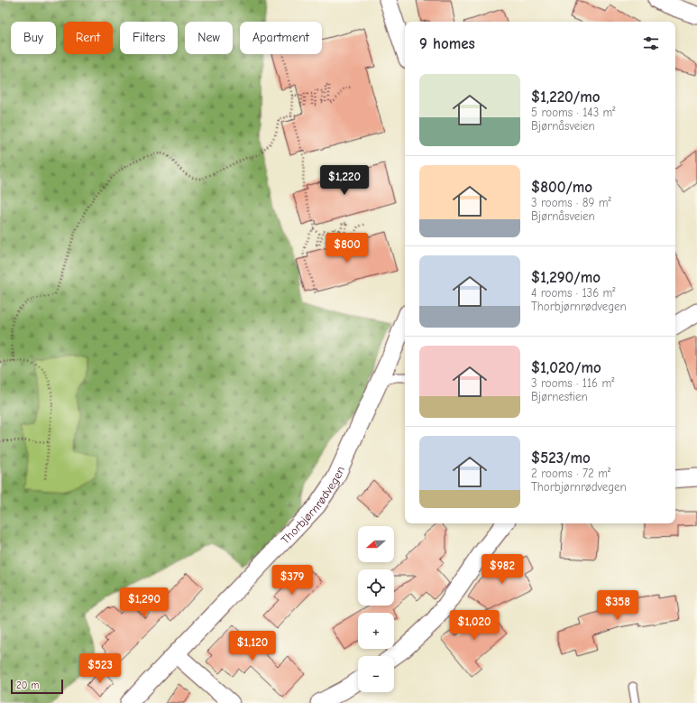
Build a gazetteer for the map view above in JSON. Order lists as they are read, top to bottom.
{
  "streets": {
    "street": ["Thorbjørnrødvegen"]
  },
  "scale_bar": "20 m",
  "north": "left",
  "page": {
    "chip": [
      "Buy",
      "Rent",
      "Filters",
      "New",
      "Apartment"
    ],
    "heading": "9 homes",
    "list": [
      {
        "name": "$1,220/mo",
        "note": "5 rooms · 143 m² · Bjørnåsveien"
      },
      {
        "name": "$800/mo",
        "note": "3 rooms · 89 m² · Bjørnåsveien"
      },
      {
        "name": "$1,290/mo",
        "note": "4 rooms · 136 m² · Thorbjørnrødvegen"
      },
      {
        "name": "$1,020/mo",
        "note": "3 rooms · 116 m² · Bjørnestien"
      },
      {
        "name": "$523/mo",
        "note": "2 rooms · 72 m² · Thorbjørnrødvegen"
      }
    ],
    "price": [
      "$1,220",
      "$800",
      "$982",
      "$379",
      "$1,290",
      "$358",
      "$1,020",
      "$1,120",
      "$523"
    ],
    "map_buttons": ["+", "−"],
    "scale": "20 m"
  }
}
